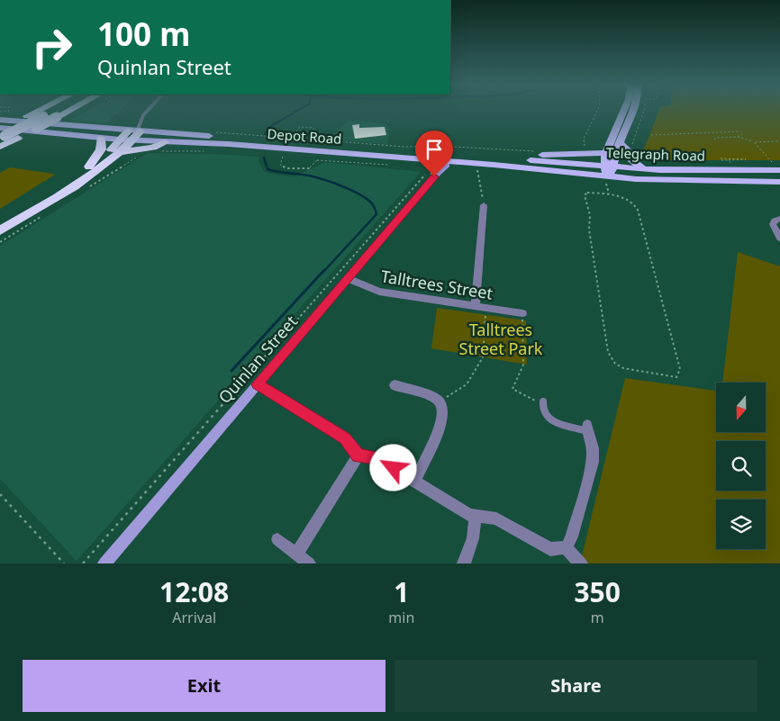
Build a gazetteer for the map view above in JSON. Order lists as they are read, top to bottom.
{
  "streets": {
    "main road": ["Depot Road", "Telegraph Road"],
    "street": ["Talltrees Street", "Quinlan Street"]
  },
  "crossings": [
    ["Depot Road", "Telegraph Road"],
    ["Depot Road", "Quinlan Street"],
    ["Talltrees Street", "Quinlan Street"]
  ],
  "parks": ["Talltrees Street Park"],
  "north": "bottom",
  "page": {
    "turn": ["100 m", "Quinlan Street"],
    "eta": [
      "12:08",
      "Arrival",
      "1",
      "min",
      "350",
      "m"
    ],
    "buttons": ["Exit", "Share"]
  }
}
